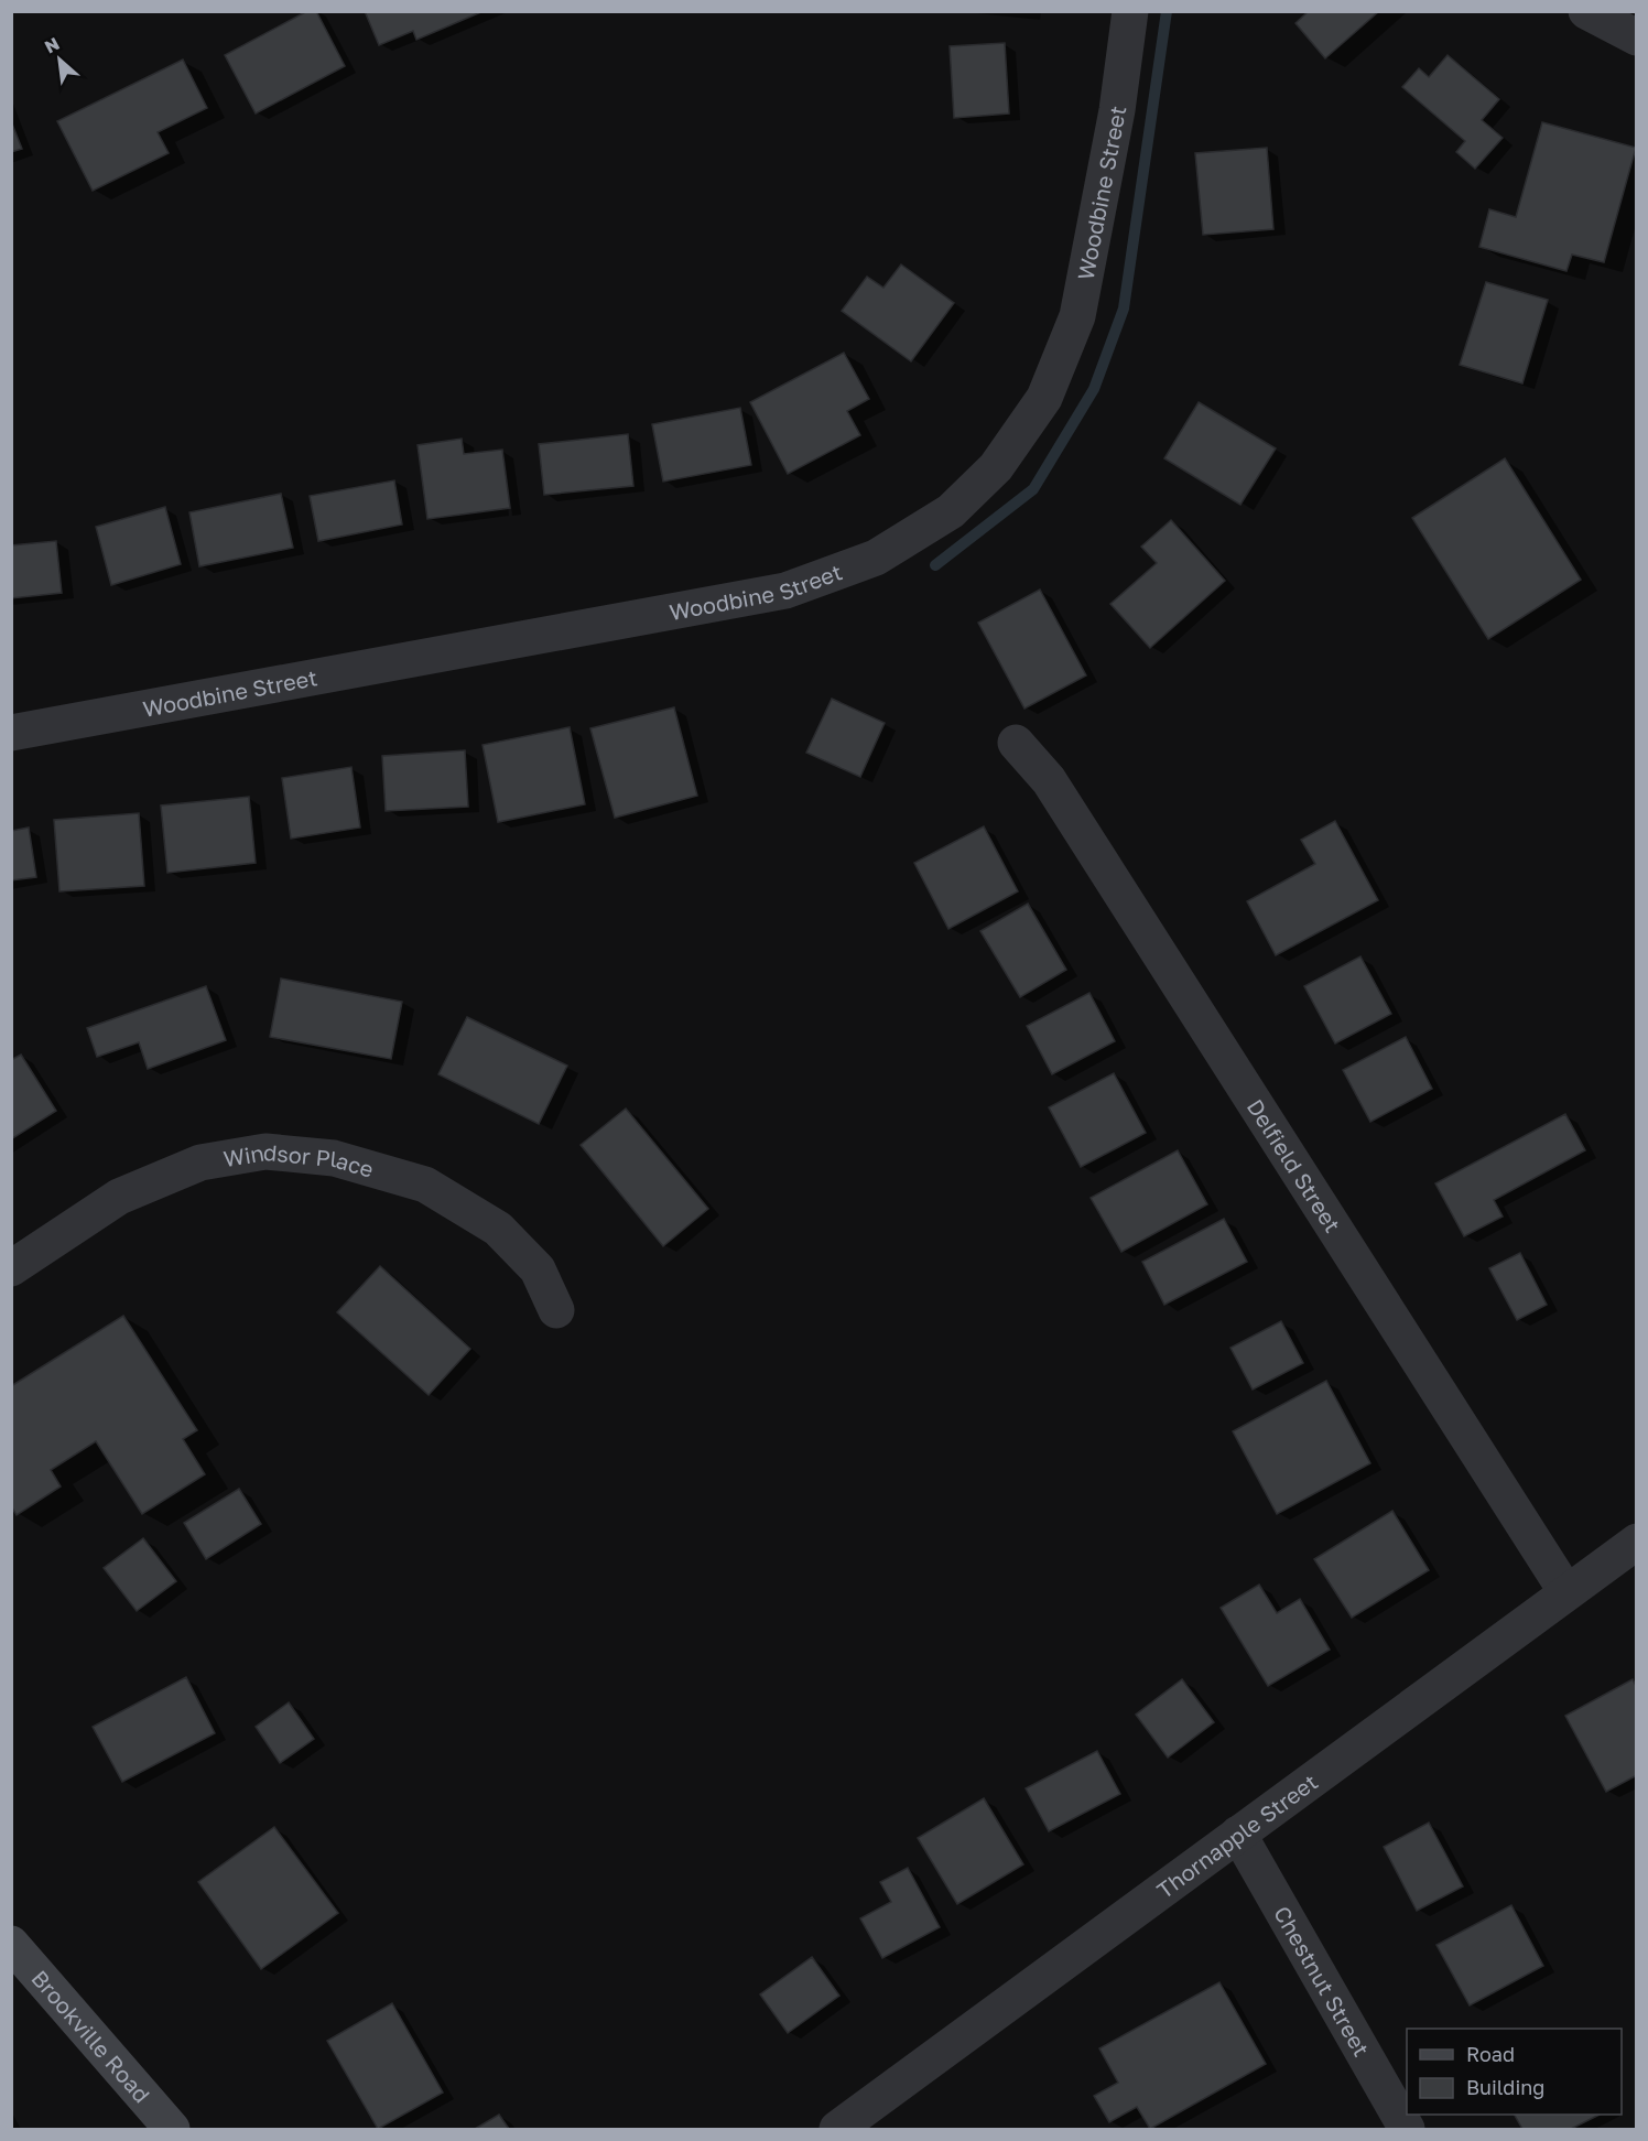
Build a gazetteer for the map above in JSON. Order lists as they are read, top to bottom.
{
  "streets": {
    "main road": ["Brookville Road"],
    "street": [
      "Woodbine Street",
      "Delfield Street",
      "Windsor Place",
      "Thornapple Street",
      "Chestnut Street"
    ]
  },
  "crossings": [
    ["Delfield Street", "Thornapple Street"],
    ["Thornapple Street", "Chestnut Street"]
  ],
  "legend": ["Road", "Building"],
  "north": "top left"
}
